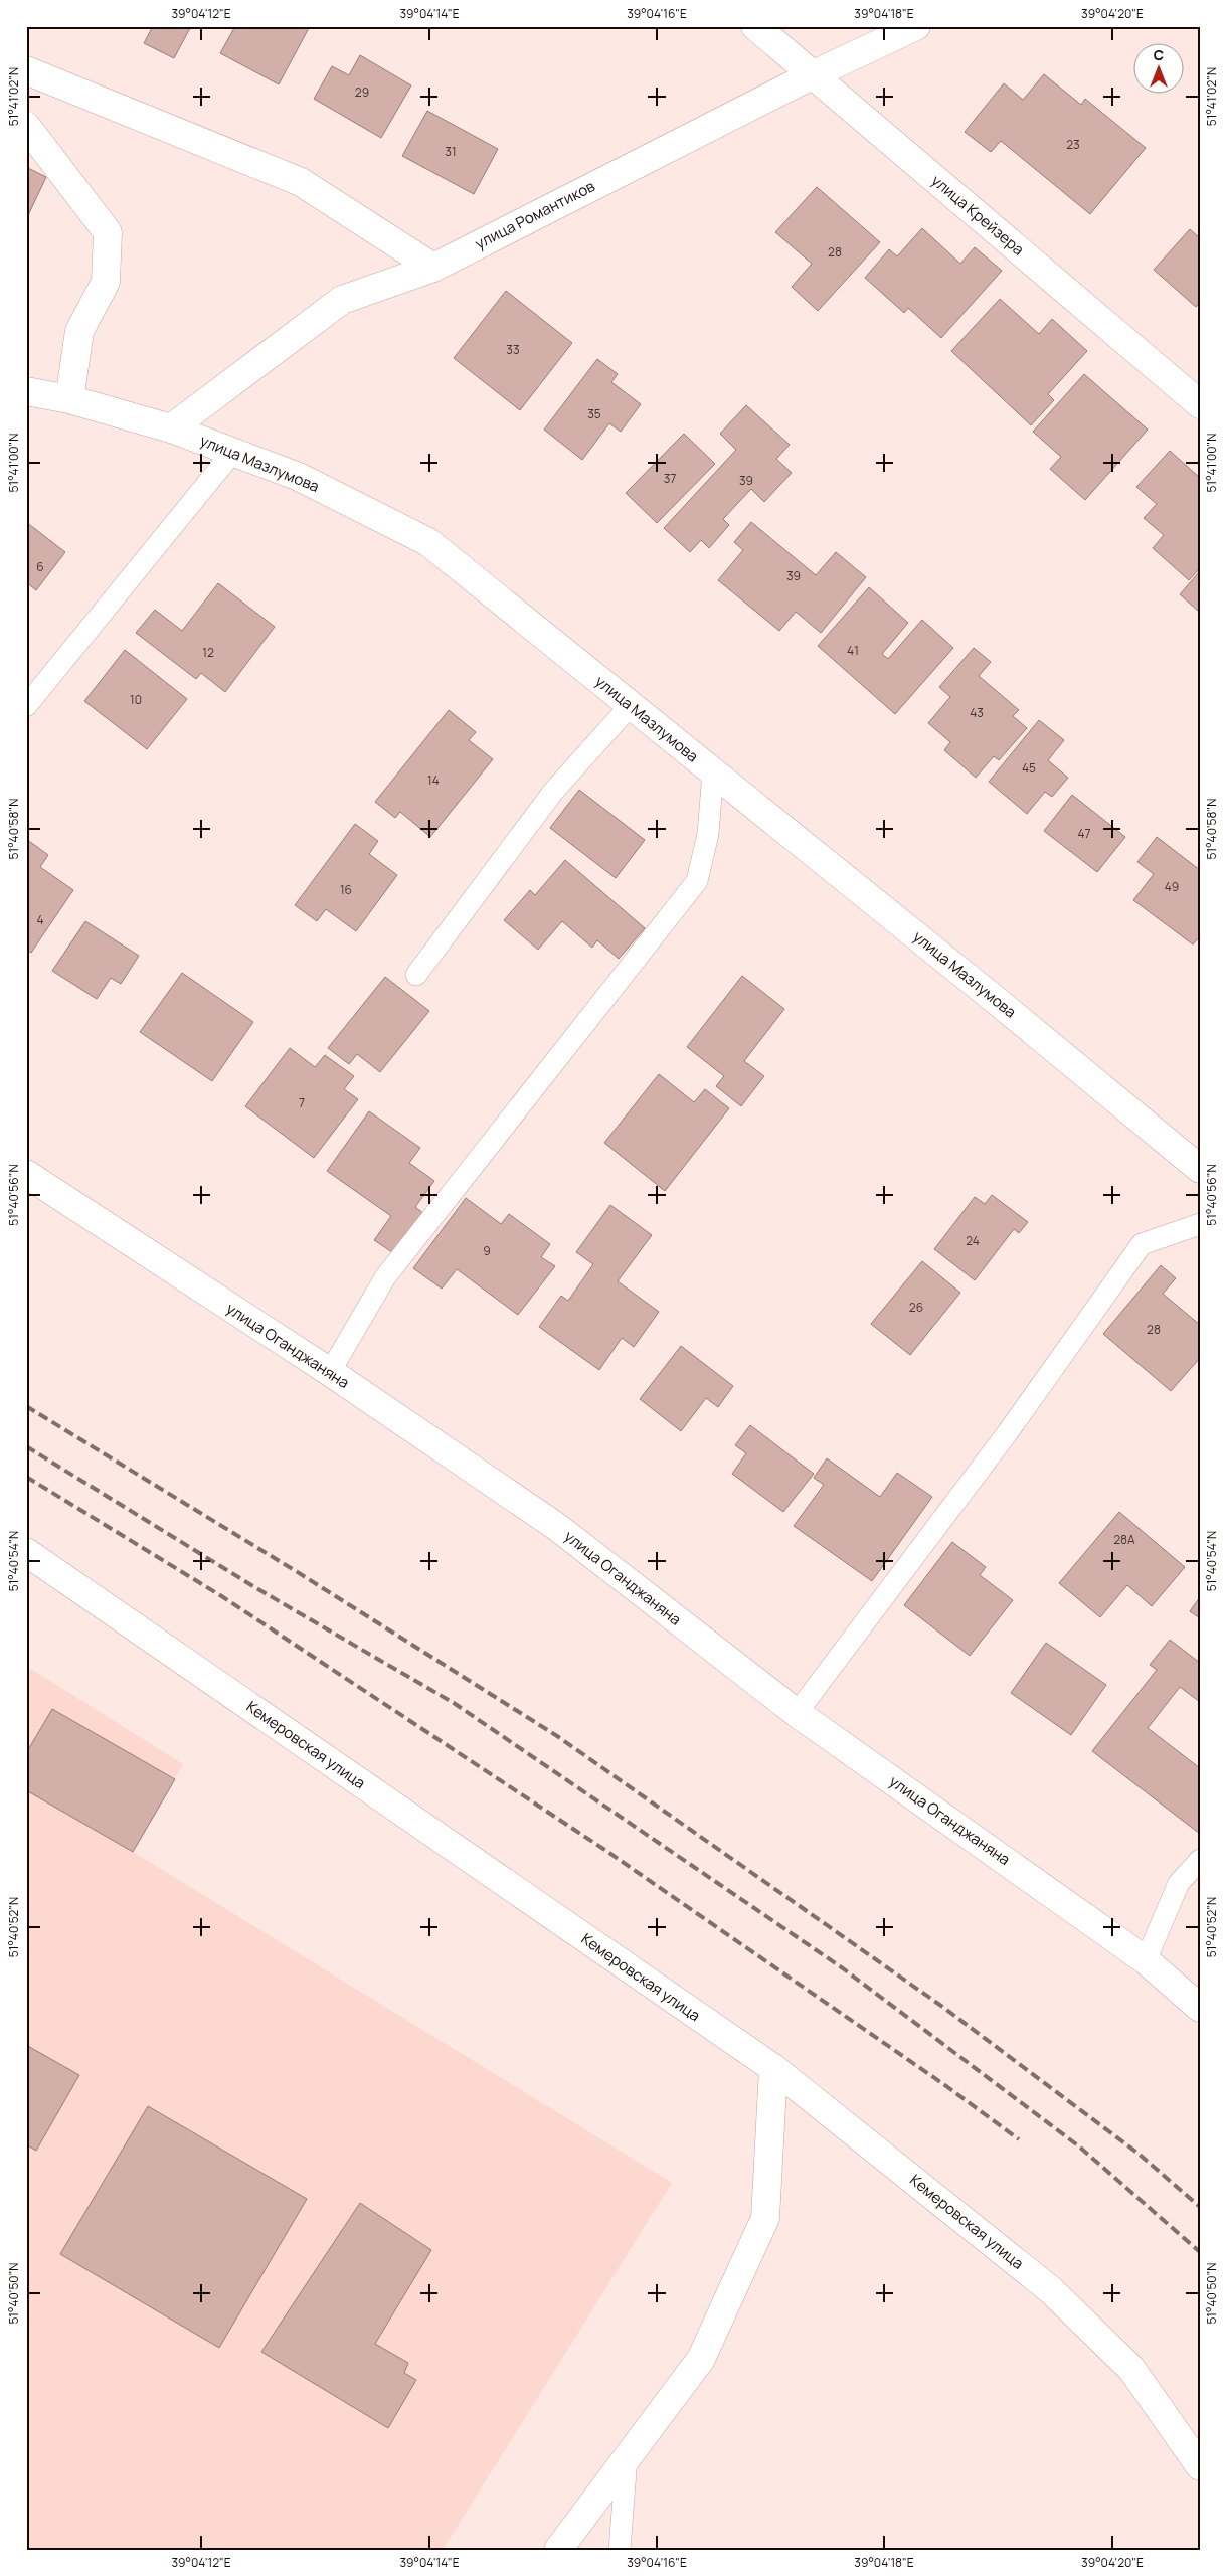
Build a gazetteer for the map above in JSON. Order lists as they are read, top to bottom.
{
  "streets": {
    "street": [
      "улица Романтиков",
      "улица Крейзера",
      "улица Мазлумова",
      "улица Оганджаняна",
      "Кемеровская улица"
    ]
  },
  "crossings": [
    ["улица Романтиков", "улица Крейзера"],
    ["улица Романтиков", "улица Мазлумова"]
  ],
  "house_numbers": [
    "29",
    "23",
    "31",
    "28",
    "33",
    "35",
    "37",
    "39",
    "6",
    "39",
    "41",
    "12",
    "10",
    "43",
    "45",
    "14",
    "47",
    "49",
    "16",
    "4",
    "7",
    "24",
    "9",
    "26",
    "28",
    "28А"
  ],
  "north": "top",
  "coordinates": [
    "39°04'12\"E",
    "39°04'14\"E",
    "39°04'16\"E",
    "39°04'18\"E",
    "39°04'20\"E",
    "51°41'02\"N",
    "51°41'00\"N",
    "51°40'58\"N",
    "51°40'56\"N",
    "51°40'54\"N",
    "51°40'52\"N",
    "51°40'50\"N"
  ]
}
